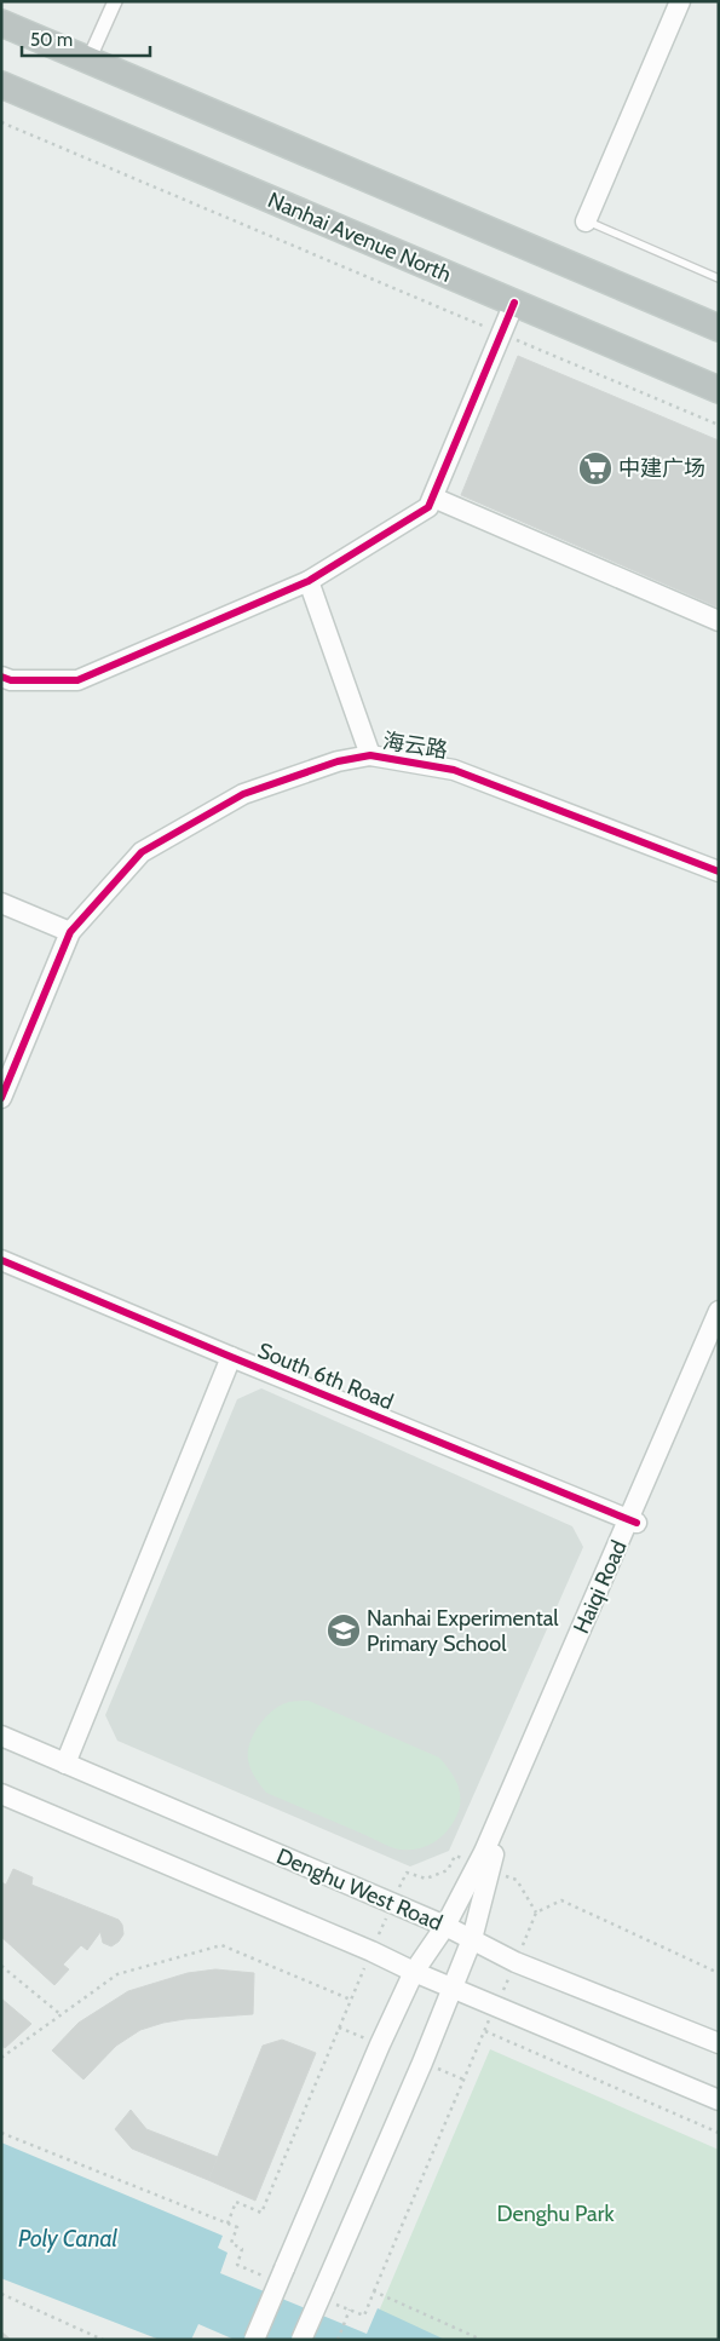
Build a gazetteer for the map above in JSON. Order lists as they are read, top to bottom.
{
  "streets": {
    "highway": ["Nanhai Avenue North"],
    "street": [
      "海云路",
      "South 6th Road",
      "Haiqi Road",
      "Denghu West Road"
    ]
  },
  "crossings": [
    ["South 6th Road", "Haiqi Road"],
    ["Haiqi Road", "Denghu West Road"]
  ],
  "water": ["Poly Canal"],
  "parks": ["Denghu Park"],
  "places": {
    "supermarket": ["中建广场"],
    "school or university": ["Nanhai Experimental Primary School"]
  },
  "scale_bar": "50 m"
}
